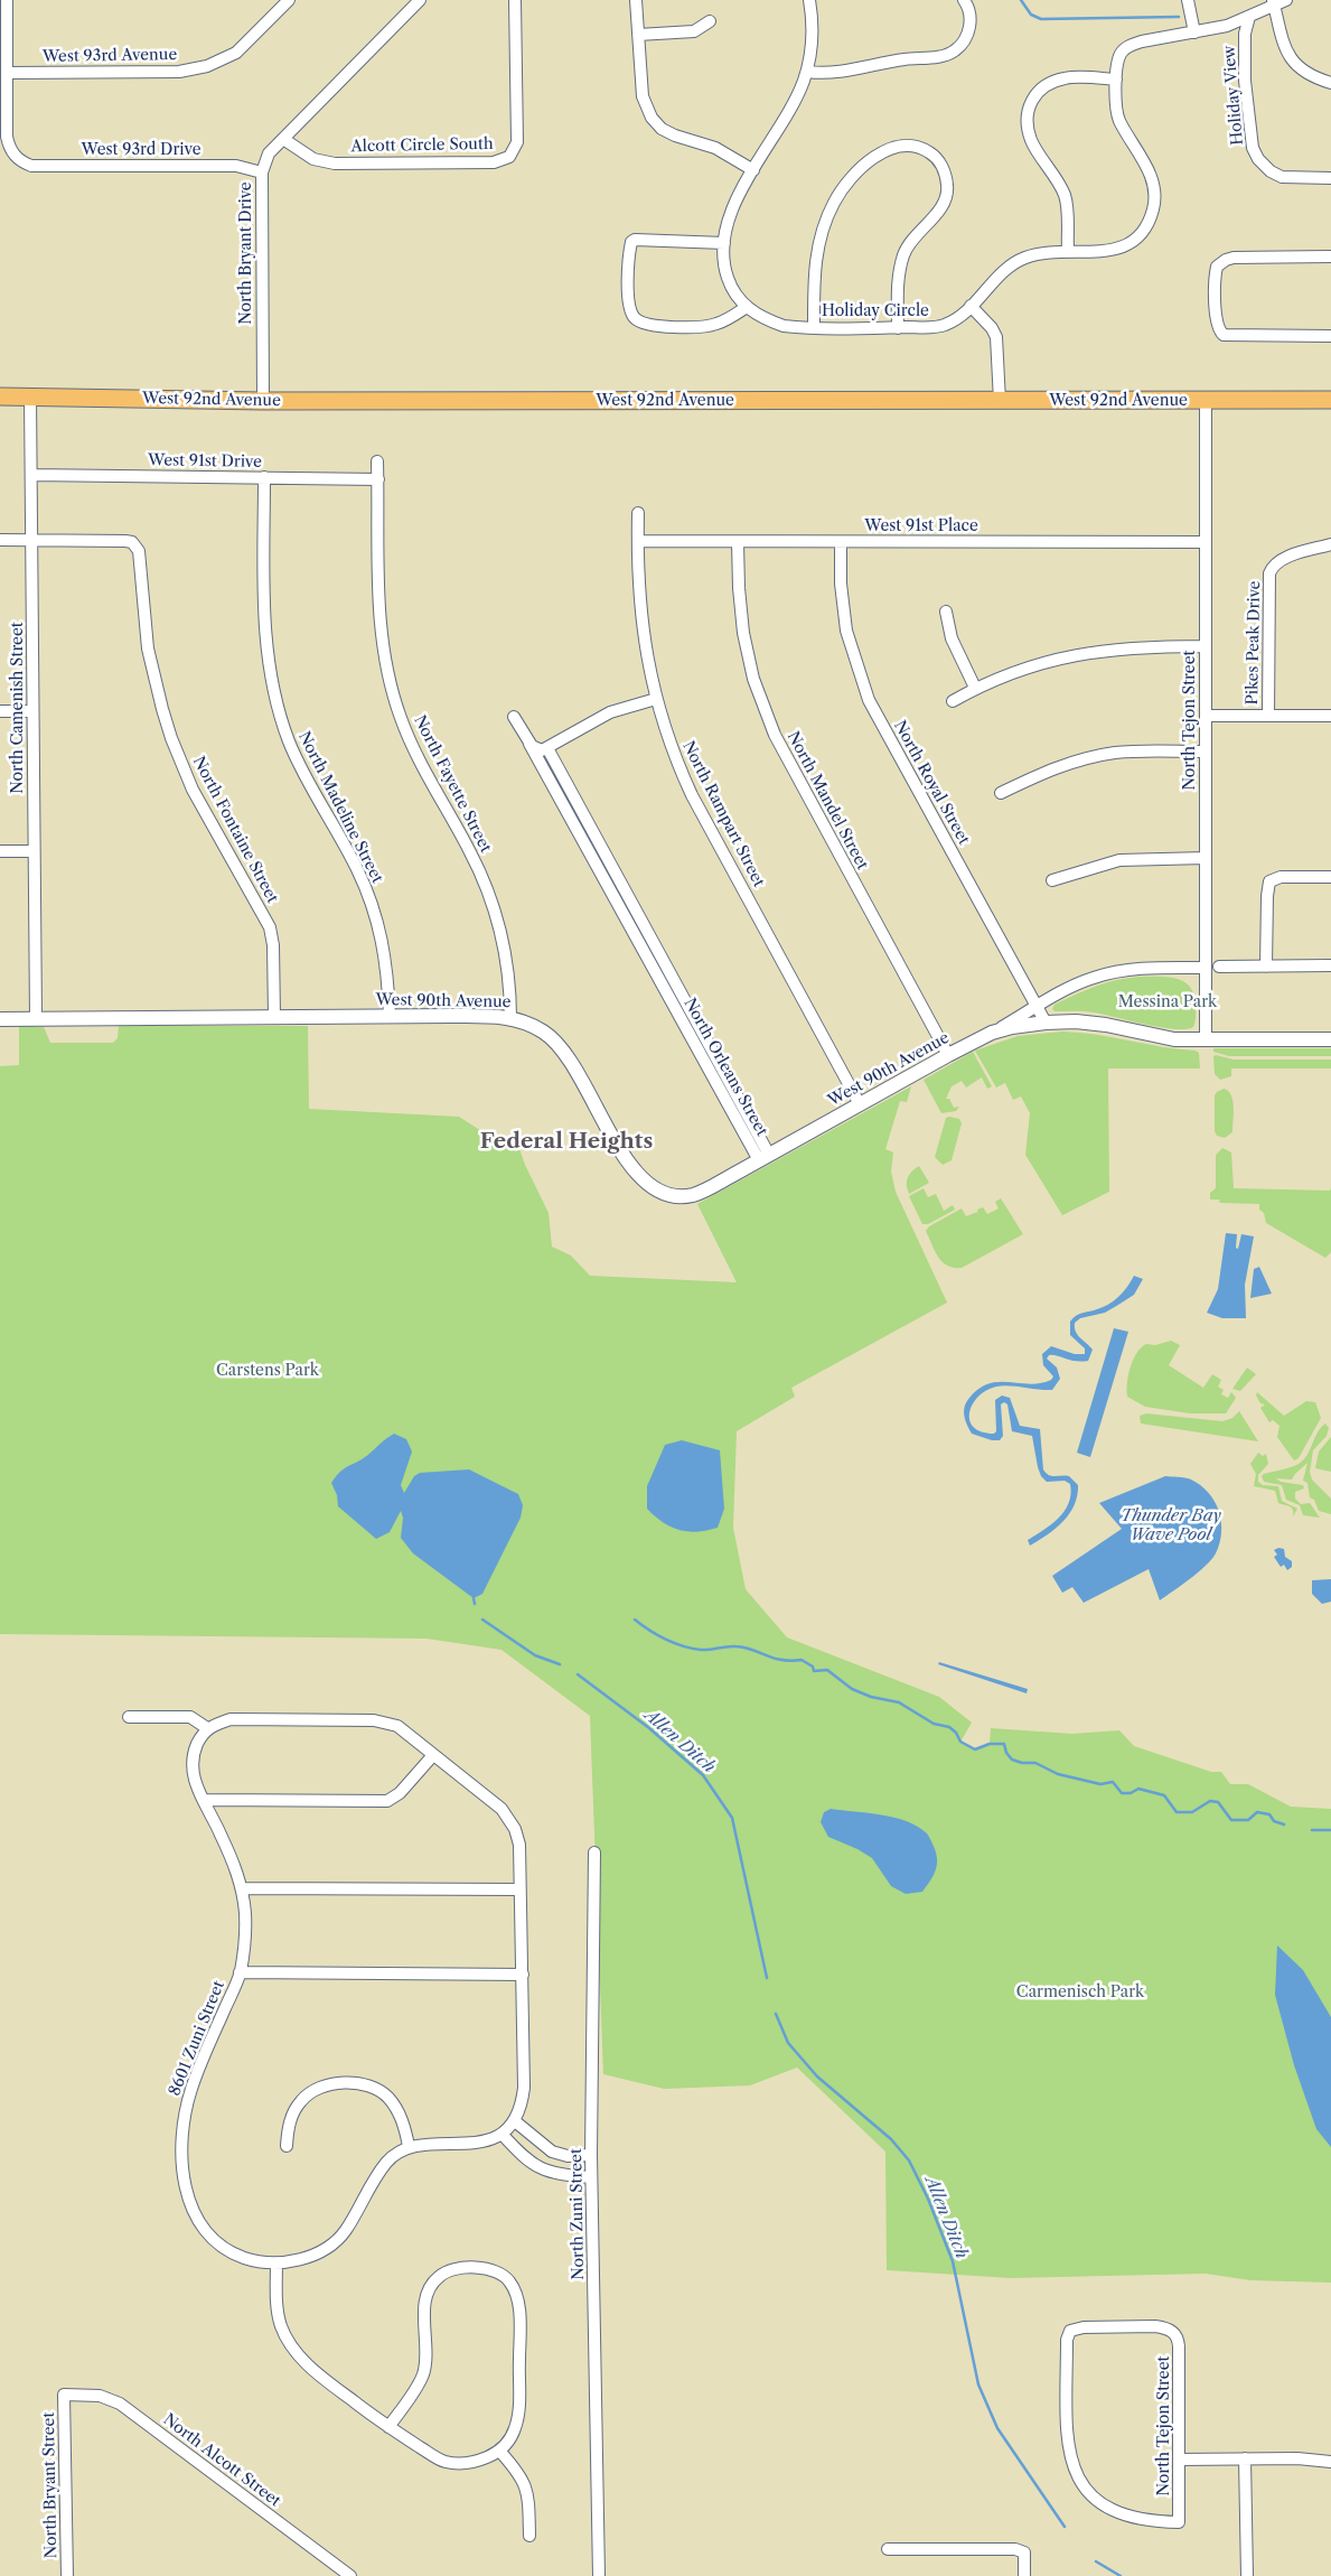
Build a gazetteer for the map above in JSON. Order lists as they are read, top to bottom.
{
  "streets": {
    "main road": ["West 92nd Avenue"],
    "street": [
      "West 93rd Avenue",
      "Holiday View",
      "Alcott Circle South",
      "West 93rd Drive",
      "North Bryant Drive",
      "Holiday Circle",
      "West 91st Drive",
      "West 91st Place",
      "Pikes Peak Drive",
      "North Camenish Street",
      "North Tejon Street",
      "North Royal Street",
      "North Fayette Street",
      "North Mandel Street",
      "North Madeline Street",
      "North Rampart Street",
      "North Fontaine Street",
      "West 90th Avenue",
      "North Orleans Street",
      "8601 Zuni Street",
      "North Zuni Street",
      "North Alcott Street",
      "North Bryant Street"
    ]
  },
  "crossings": [
    ["West 93rd Avenue", "West 93rd Drive"],
    ["Holiday View", "Holiday Circle"],
    ["Alcott Circle South", "North Bryant Drive"],
    ["West 93rd Drive", "North Bryant Drive"],
    ["North Bryant Drive", "West 92nd Avenue"],
    ["West 92nd Avenue", "North Camenish Street"],
    ["West 92nd Avenue", "North Tejon Street"],
    ["West 91st Drive", "North Camenish Street"],
    ["West 91st Drive", "North Fayette Street"],
    ["West 91st Drive", "North Madeline Street"],
    ["West 91st Place", "North Tejon Street"],
    ["West 91st Place", "North Royal Street"],
    ["West 91st Place", "North Mandel Street"],
    ["West 91st Place", "North Rampart Street"],
    ["North Camenish Street", "North Fontaine Street"],
    ["North Camenish Street", "West 90th Avenue"],
    ["North Tejon Street", "West 90th Avenue"],
    ["North Royal Street", "West 90th Avenue"],
    ["North Fayette Street", "West 90th Avenue"],
    ["North Mandel Street", "West 90th Avenue"],
    ["North Madeline Street", "West 90th Avenue"],
    ["North Rampart Street", "West 90th Avenue"],
    ["North Fontaine Street", "West 90th Avenue"],
    ["West 90th Avenue", "North Orleans Street"],
    ["North Alcott Street", "North Bryant Street"]
  ],
  "districts": ["Federal Heights"],
  "water": ["Thunder Bay Wave Pool", "Allen Ditch"],
  "parks": ["Messina Park", "Carstens Park", "Carmenisch Park"]
}
